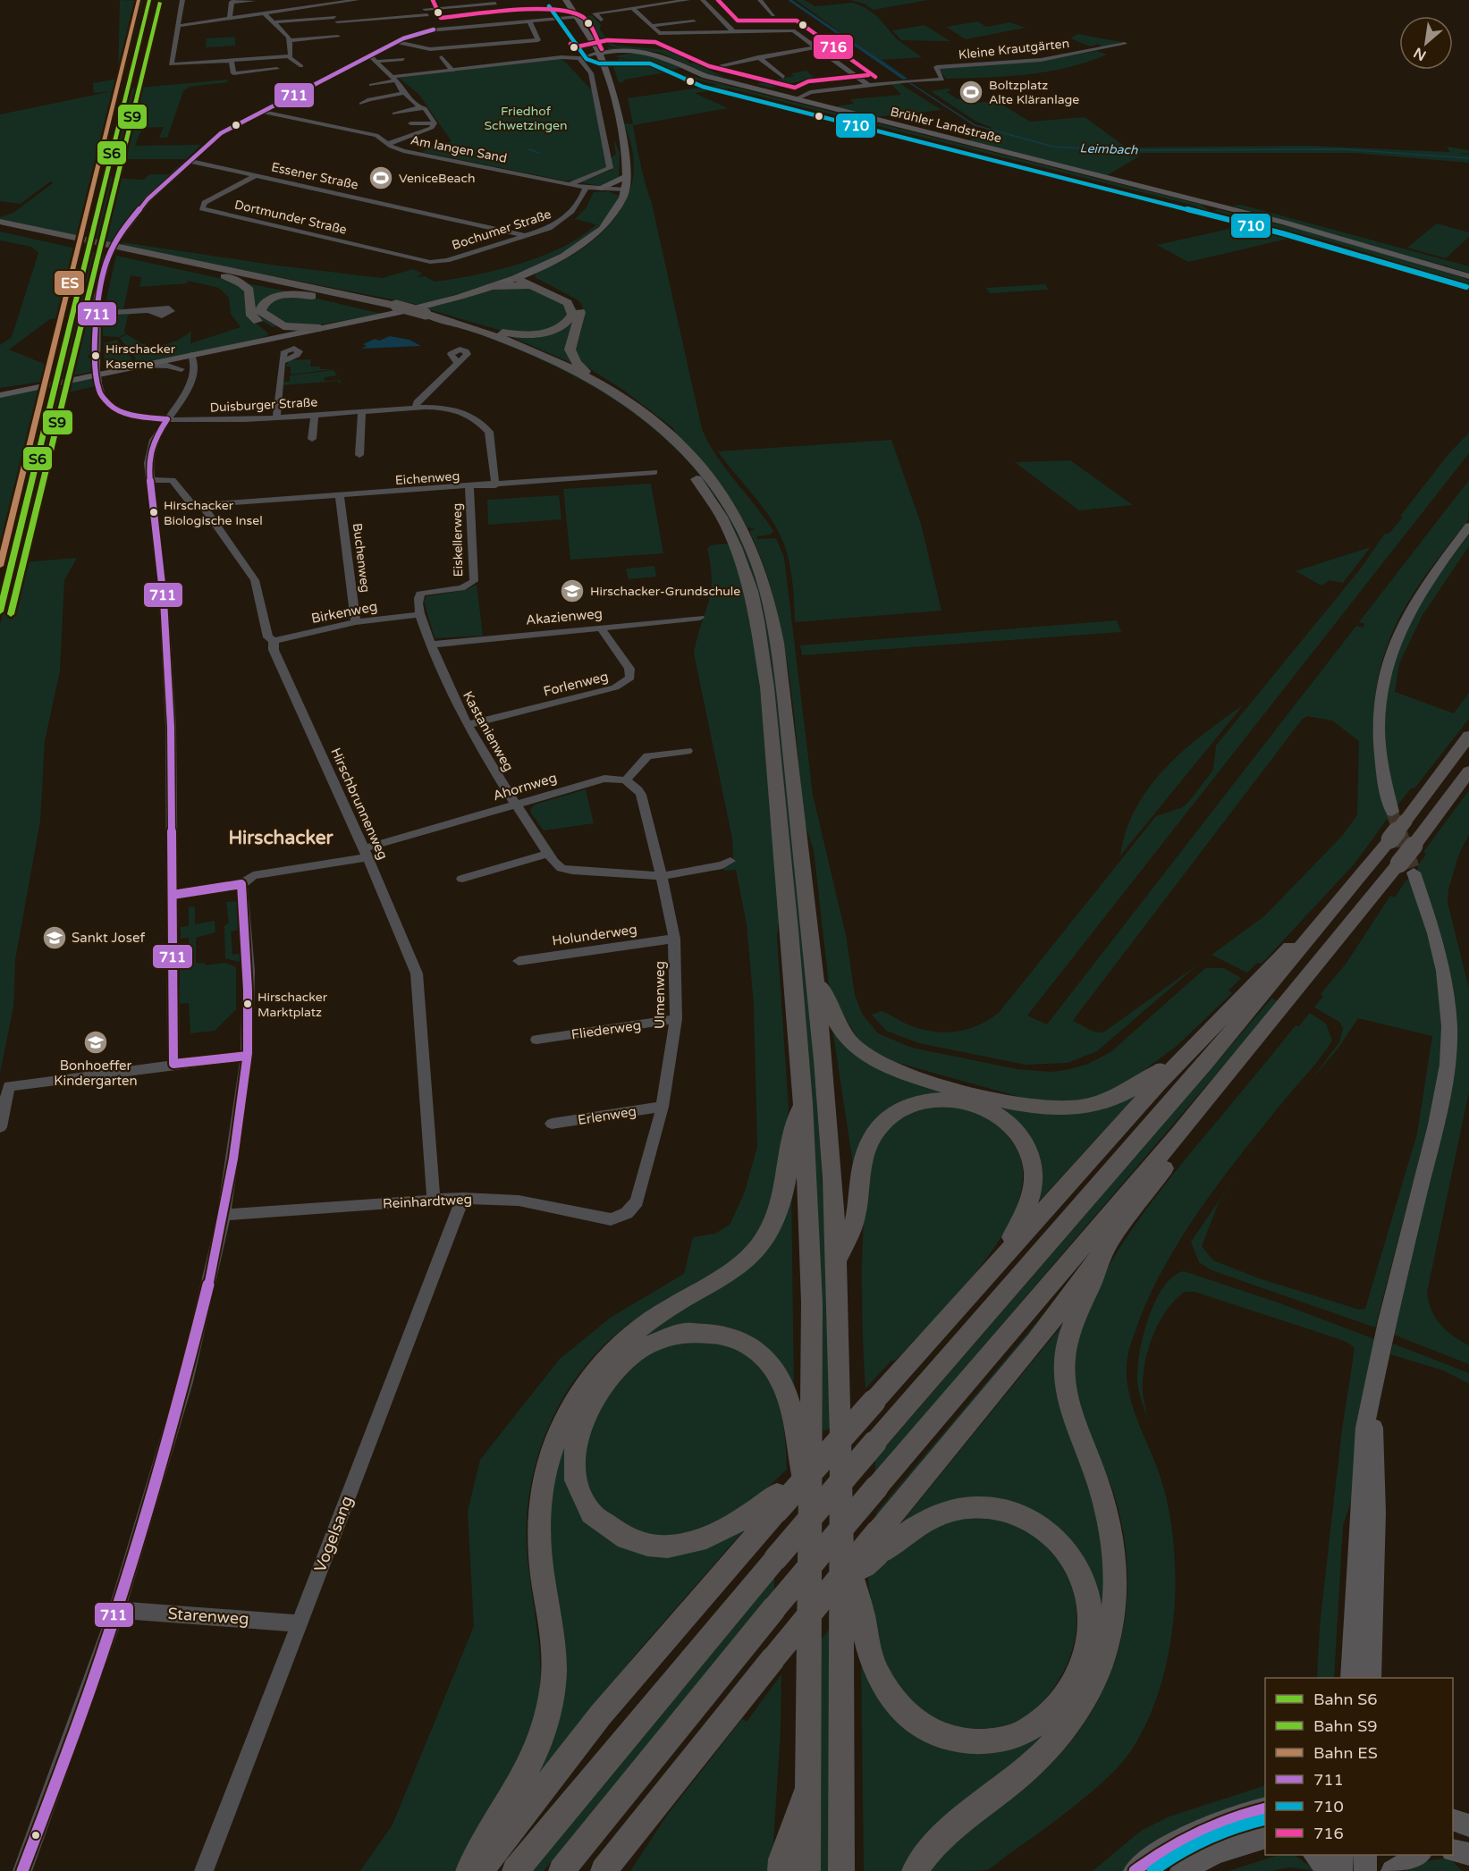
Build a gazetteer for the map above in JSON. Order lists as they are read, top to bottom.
{
  "streets": {
    "main road": ["Brühler Landstraße"],
    "street": [
      "Kleine Krautgärten",
      "Am langen Sand",
      "Essener Straße",
      "Dortmunder Straße",
      "Bochumer Straße",
      "Duisburger Straße",
      "Eichenweg",
      "Eiskellerweg",
      "Buchenweg",
      "Birkenweg",
      "Akazienweg",
      "Forlenweg",
      "Kastanienweg",
      "Ahornweg",
      "Hirschbrunnenweg",
      "Holunderweg",
      "Ulmenweg",
      "Fliederweg",
      "Erlenweg",
      "Reinhardtweg",
      "Vogelsang",
      "Starenweg"
    ]
  },
  "crossings": [
    ["Am langen Sand", "Bochumer Straße"],
    ["Essener Straße", "Dortmunder Straße"],
    ["Essener Straße", "Bochumer Straße"],
    ["Dortmunder Straße", "Bochumer Straße"],
    ["Duisburger Straße", "Eichenweg"],
    ["Eichenweg", "Eiskellerweg"],
    ["Eichenweg", "Buchenweg"],
    ["Eichenweg", "Hirschbrunnenweg"],
    ["Eiskellerweg", "Birkenweg"],
    ["Eiskellerweg", "Kastanienweg"],
    ["Buchenweg", "Birkenweg"],
    ["Birkenweg", "Kastanienweg"],
    ["Birkenweg", "Hirschbrunnenweg"],
    ["Akazienweg", "Forlenweg"],
    ["Akazienweg", "Kastanienweg"],
    ["Forlenweg", "Kastanienweg"],
    ["Kastanienweg", "Ahornweg"],
    ["Kastanienweg", "Ulmenweg"],
    ["Ahornweg", "Hirschbrunnenweg"],
    ["Ahornweg", "Ulmenweg"],
    ["Hirschbrunnenweg", "Reinhardtweg"],
    ["Holunderweg", "Ulmenweg"],
    ["Ulmenweg", "Fliederweg"],
    ["Ulmenweg", "Erlenweg"],
    ["Ulmenweg", "Reinhardtweg"],
    ["Reinhardtweg", "Vogelsang"],
    ["Vogelsang", "Starenweg"]
  ],
  "districts": ["Hirschacker"],
  "water": ["Leimbach"],
  "parks": ["Friedhof Schwetzingen"],
  "places": {
    "sports": ["Boltzplatz Alte Kläranlage", "VeniceBeach"],
    "other": ["Hirschacker Kaserne", "Hirschacker Biologische Insel", "Hirschacker Marktplatz"],
    "school or university": ["Hirschacker-Grundschule", "Sankt Josef", "Bonhoeffer Kindergarten"]
  },
  "lines": [
    "rail line S6",
    "rail line ES",
    "transit line 716",
    "rail line S9",
    "transit line 710",
    "transit line 711"
  ],
  "legend": [
    "Bahn S6",
    "Bahn S9",
    "Bahn ES",
    "711",
    "710",
    "716"
  ],
  "north": "bottom left"
}
